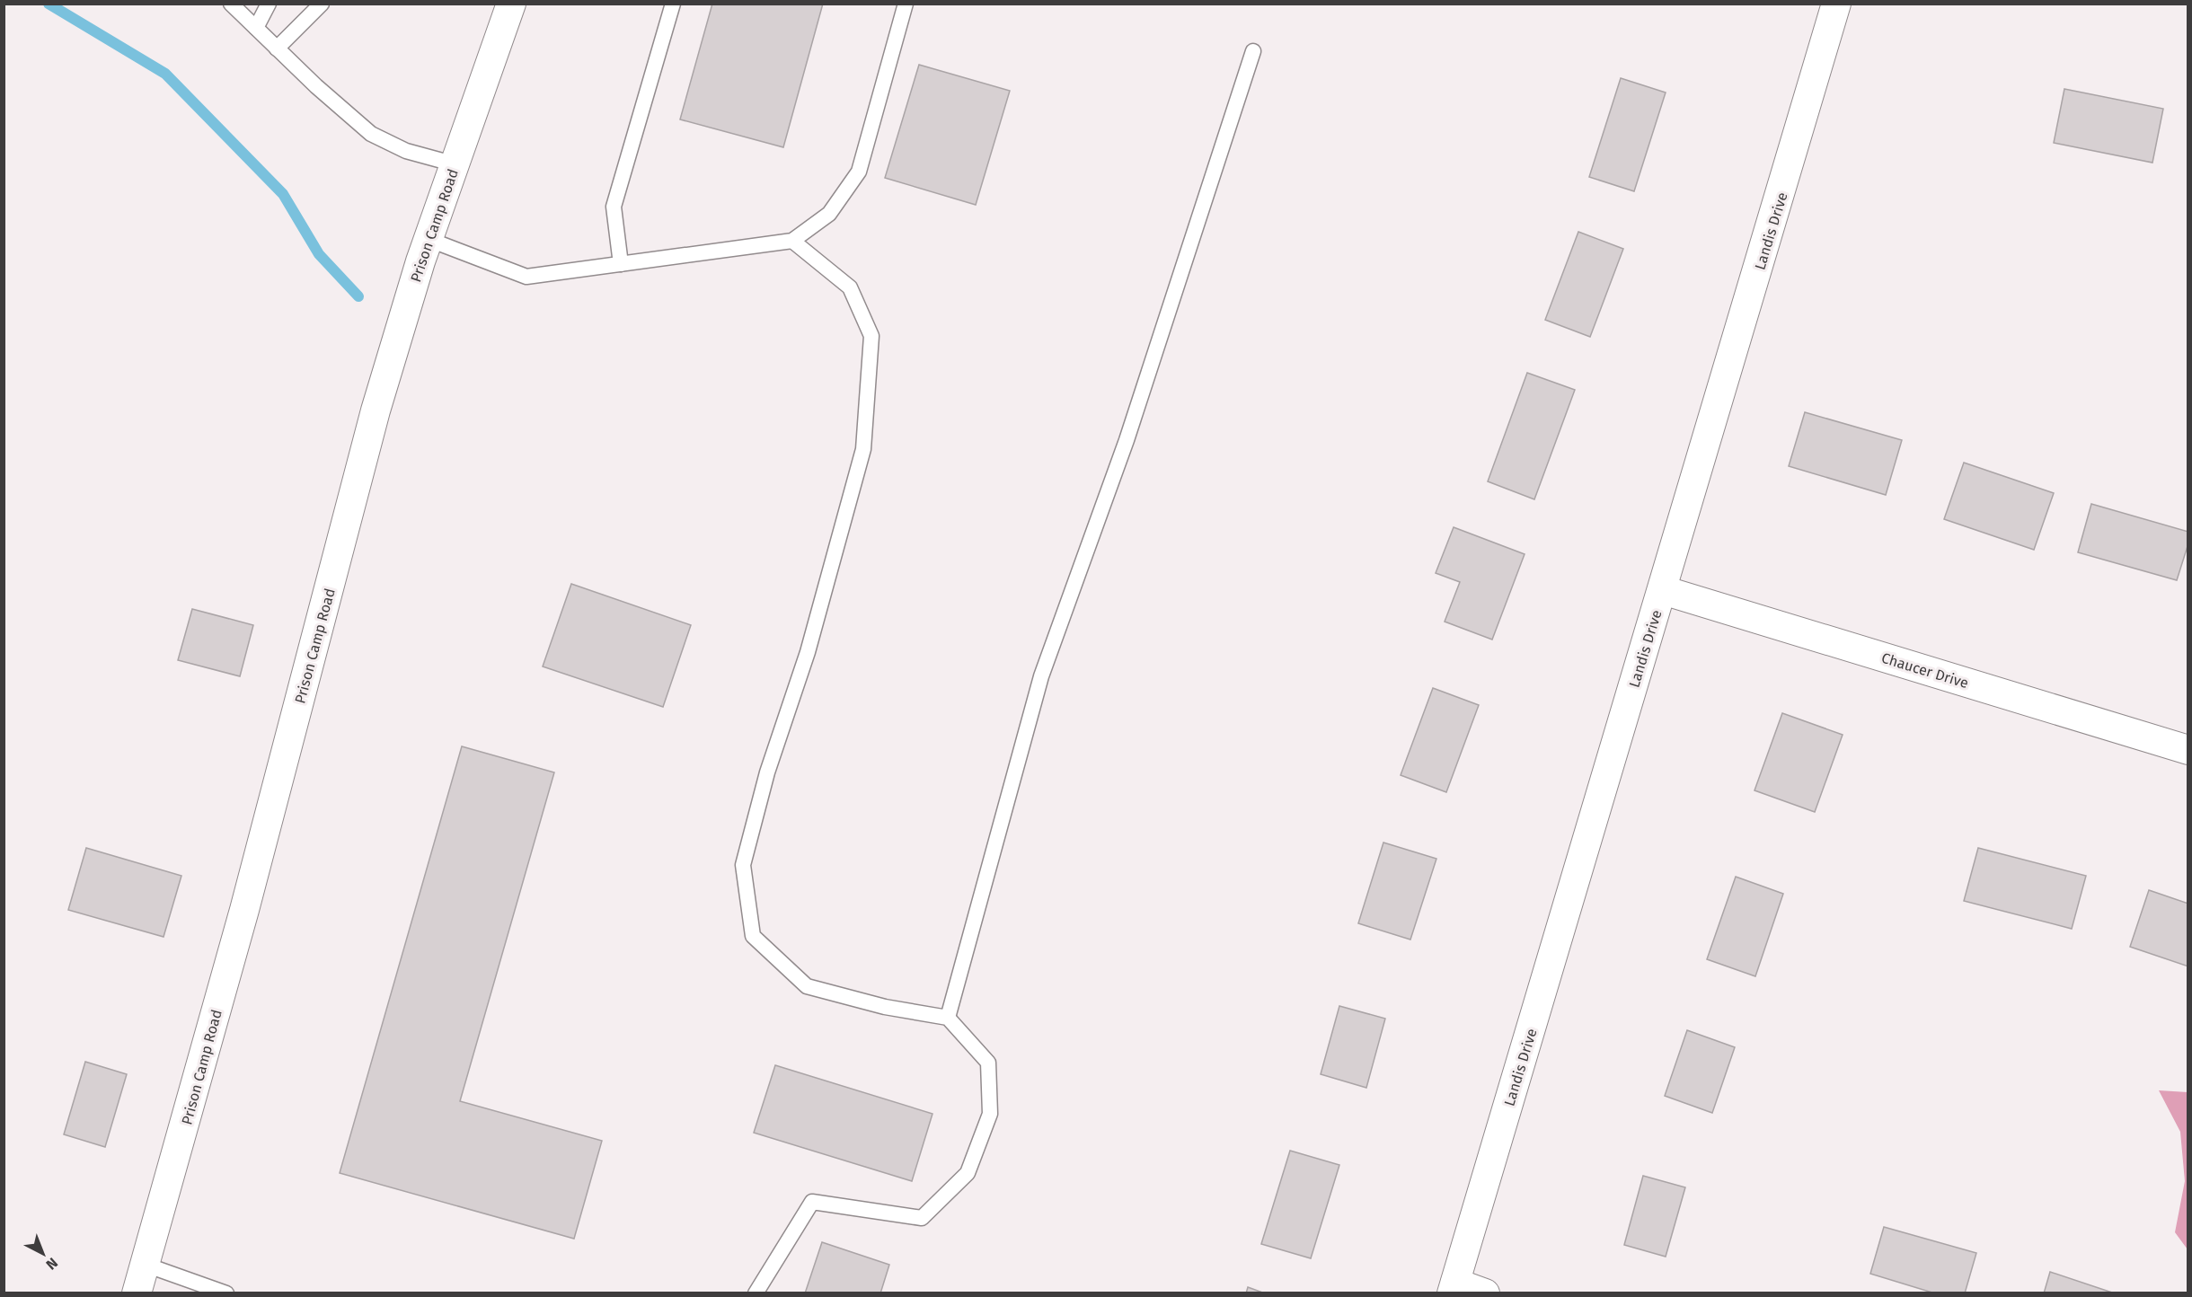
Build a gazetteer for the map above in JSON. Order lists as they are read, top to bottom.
{
  "streets": {
    "street": ["Prison Camp Road", "Landis Drive", "Chaucer Drive"]
  },
  "crossings": [
    ["Landis Drive", "Chaucer Drive"]
  ],
  "north": "bottom right"
}
